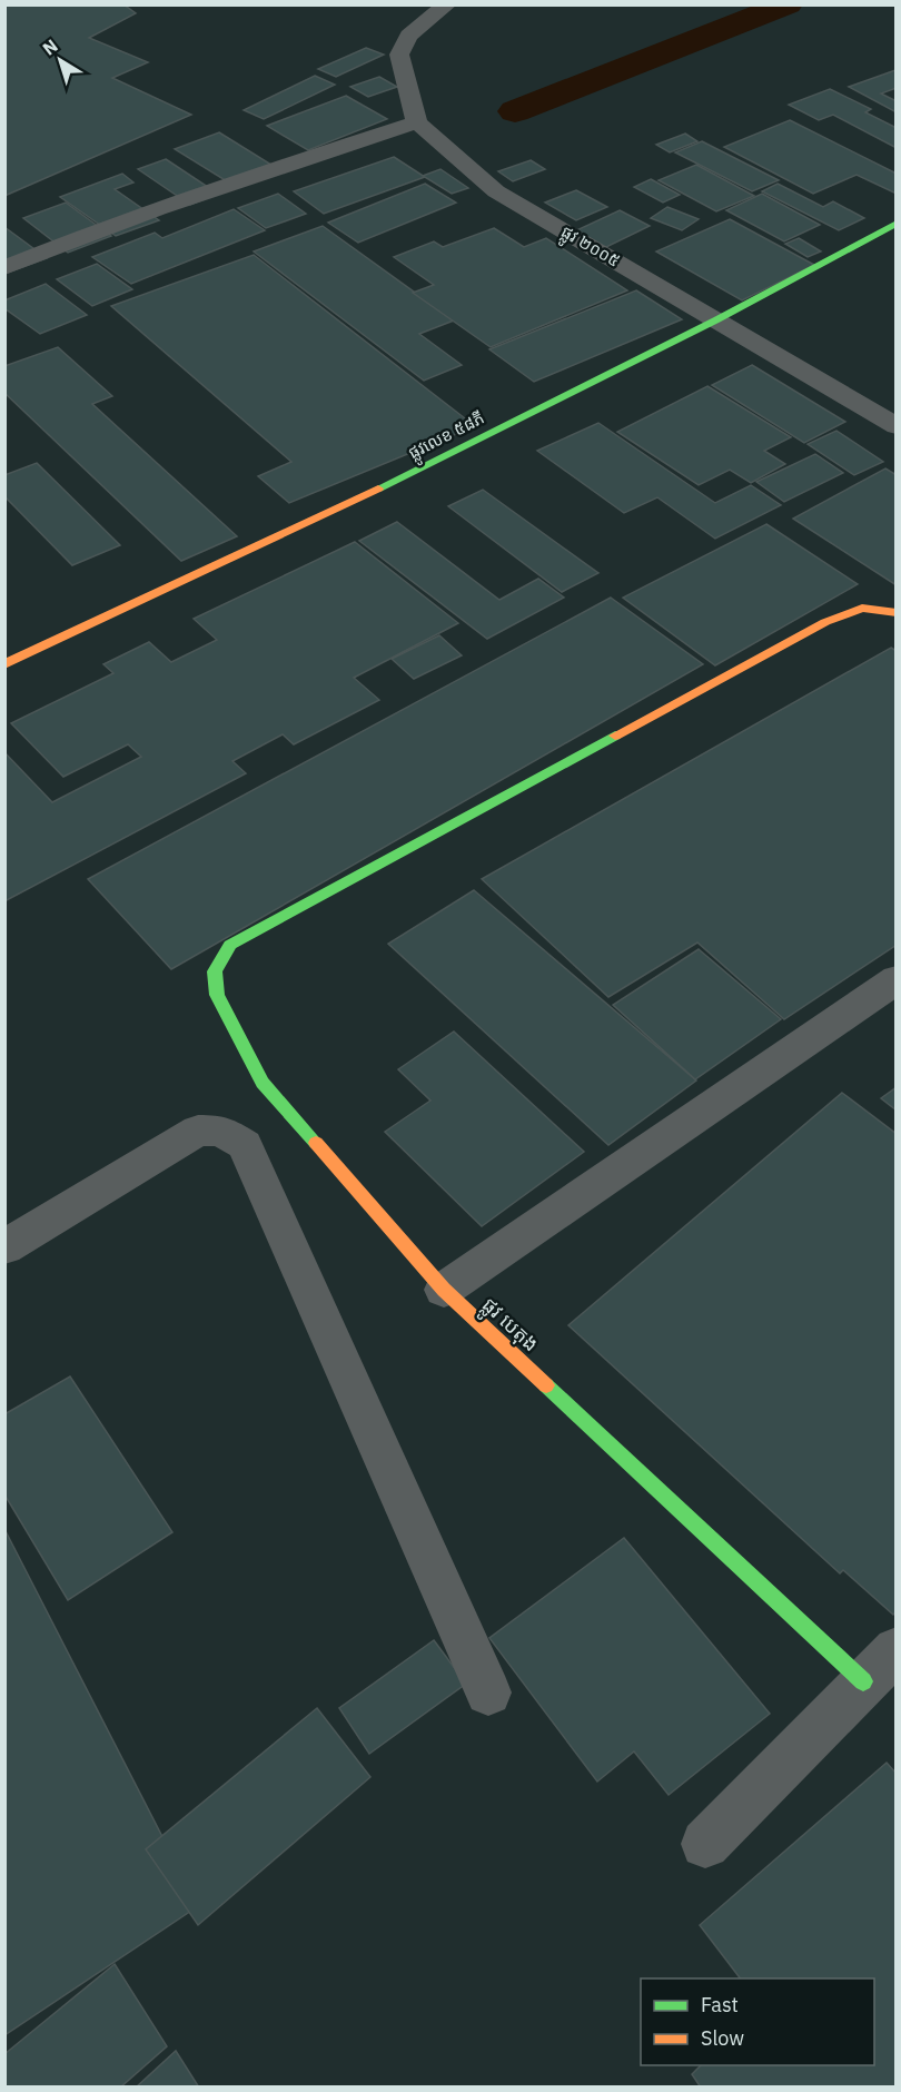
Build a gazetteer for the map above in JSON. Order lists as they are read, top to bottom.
{
  "streets": {
    "street": ["ផ្លូវ ២០០៥", "ផ្លូវលេខ ៥៨ភី", "ផ្លូវ បេតុង"]
  },
  "crossings": [
    ["ផ្លូវ ២០០៥", "ផ្លូវលេខ ៥៨ភី"]
  ],
  "legend": ["Fast", "Slow"],
  "north": "top left"
}
